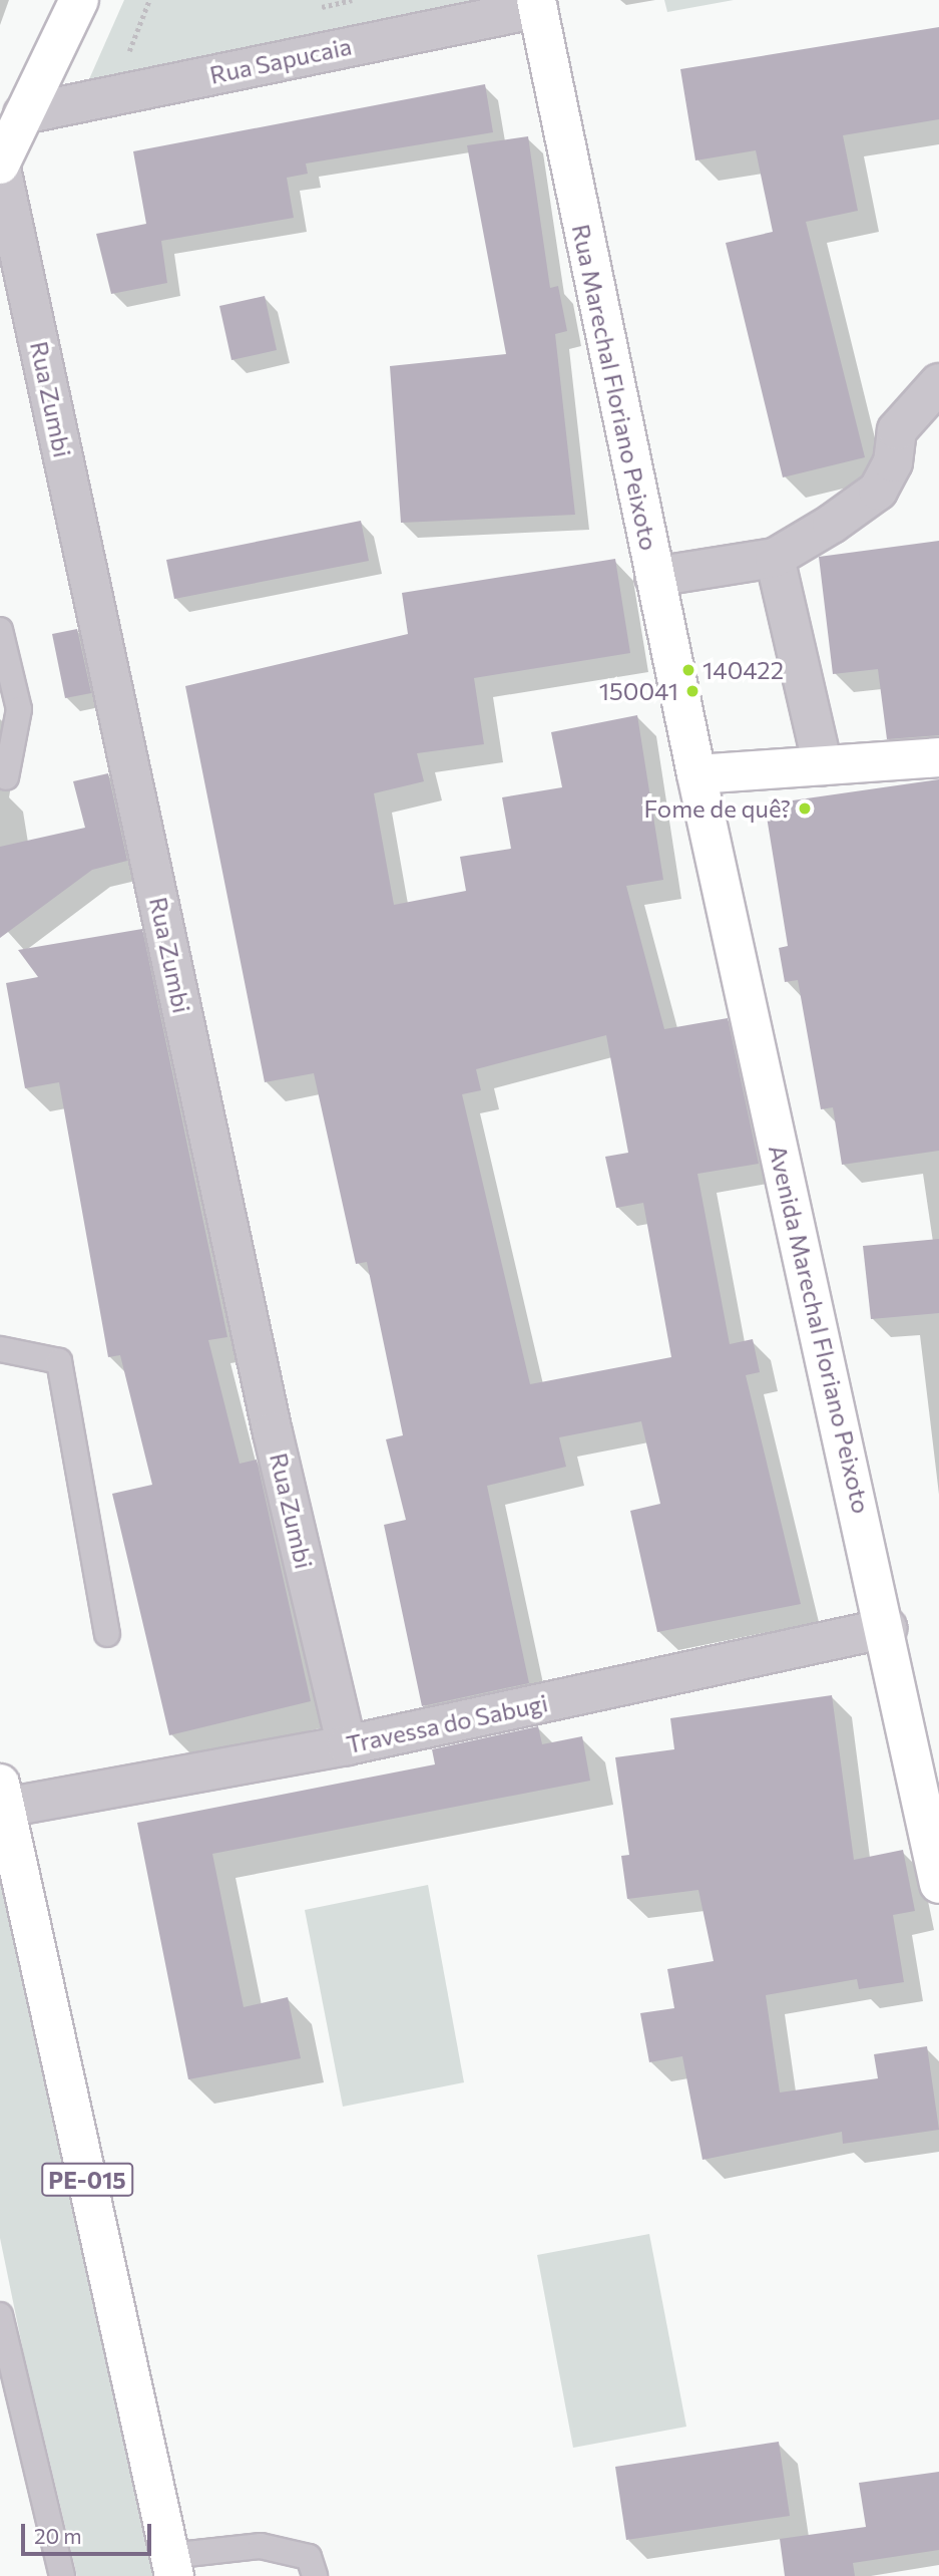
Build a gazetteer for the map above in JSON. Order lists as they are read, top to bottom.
{
  "streets": {
    "main road": ["Rua Marechal Floriano Peixoto", "Avenida Marechal Floriano Peixoto", "PE-015"],
    "street": ["Rua Sapucaia", "Rua Zumbi", "Travessa do Sabugi"]
  },
  "crossings": [
    ["Rua Sapucaia", "Rua Marechal Floriano Peixoto"],
    ["Rua Marechal Floriano Peixoto", "Avenida Marechal Floriano Peixoto"],
    ["Rua Zumbi", "Travessa do Sabugi"],
    ["Avenida Marechal Floriano Peixoto", "Travessa do Sabugi"],
    ["Travessa do Sabugi", "PE-015"]
  ],
  "places": ["140422", "150041", "Fome de quê?"],
  "scale_bar": "20 m"
}
